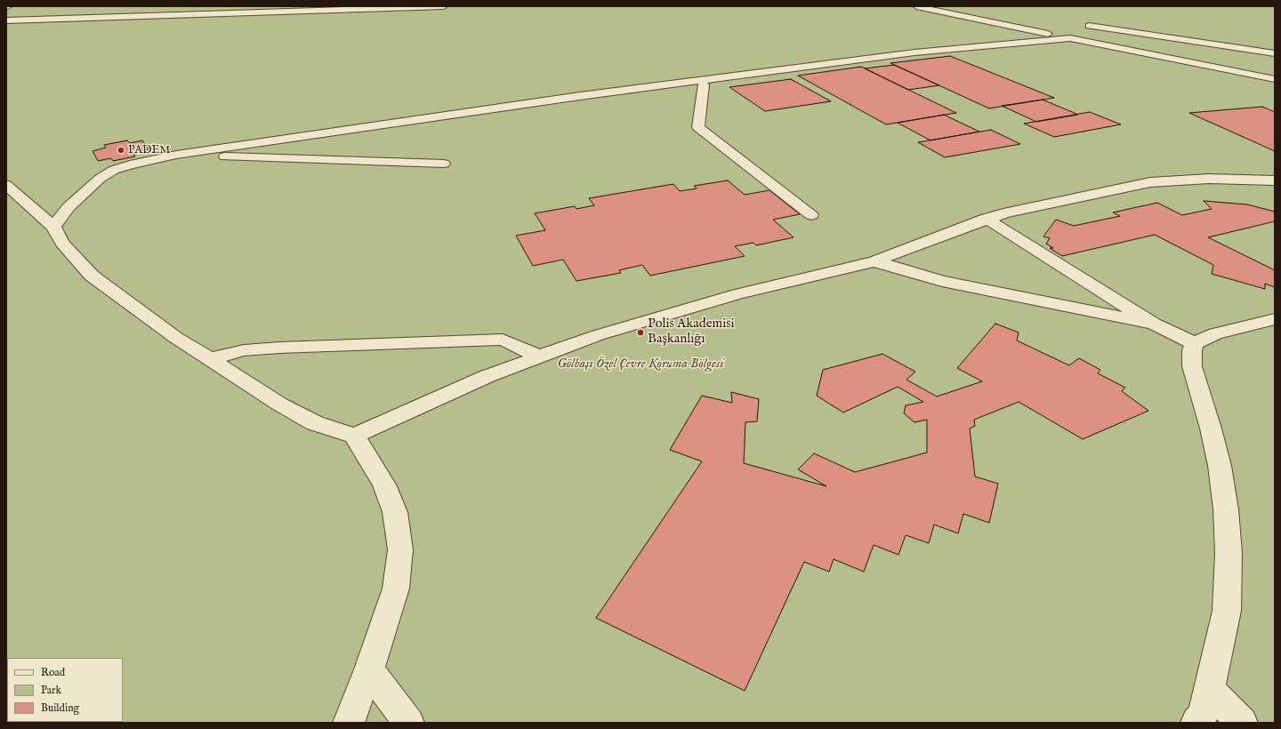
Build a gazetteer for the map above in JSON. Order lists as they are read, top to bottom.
{
  "parks": ["Gölbaşı Özel Çevre Koruma Bölgesi"],
  "places": ["PADEM", "Polis Akademisi Başkanlığı"],
  "legend": ["Road", "Park", "Building"]
}
